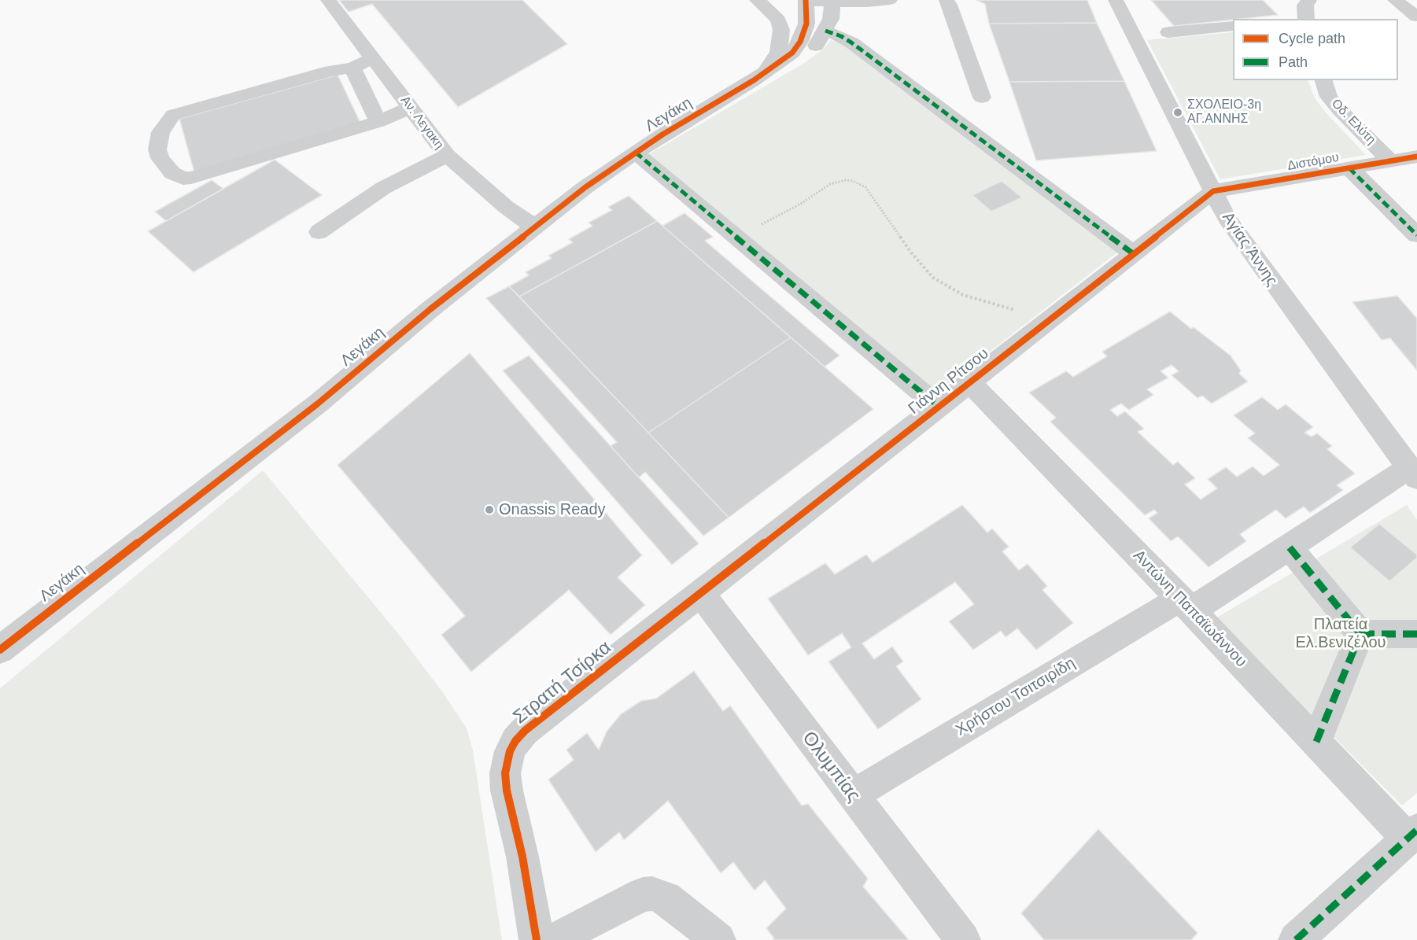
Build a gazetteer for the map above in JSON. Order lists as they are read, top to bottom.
{
  "streets": {
    "street": [
      "Λεγάκη",
      "Οδ. Ελύτη",
      "Αν. Λεγακη",
      "Διστόμου",
      "Αγίας Άννης",
      "Γιάννη Ρίτσου",
      "Αντώνη Παπαϊωάννου",
      "Στρατή Τσίρκα",
      "Χρήστου Τσιτσιρίδη",
      "Ολυμπίας"
    ]
  },
  "crossings": [
    ["Λεγάκη", "Αν. Λεγακη"],
    ["Οδ. Ελύτη", "Διστόμου"],
    ["Διστόμου", "Αγίας Άννης"],
    ["Διστόμου", "Γιάννη Ρίτσου"],
    ["Αγίας Άννης", "Γιάννη Ρίτσου"],
    ["Αγίας Άννης", "Χρήστου Τσιτσιρίδη"],
    ["Γιάννη Ρίτσου", "Αντώνη Παπαϊωάννου"],
    ["Γιάννη Ρίτσου", "Στρατή Τσίρκα"],
    ["Γιάννη Ρίτσου", "Ολυμπίας"],
    ["Αντώνη Παπαϊωάννου", "Χρήστου Τσιτσιρίδη"],
    ["Στρατή Τσίρκα", "Ολυμπίας"],
    ["Χρήστου Τσιτσιρίδη", "Ολυμπίας"]
  ],
  "parks": ["Πλατεία Ελ.Βενιζέλου"],
  "places": ["ΣΧΟΛΕΙΟ-3η ΑΓ.ΑΝΝΗΣ", "Onassis Ready"],
  "legend": ["Cycle path", "Path"]
}
